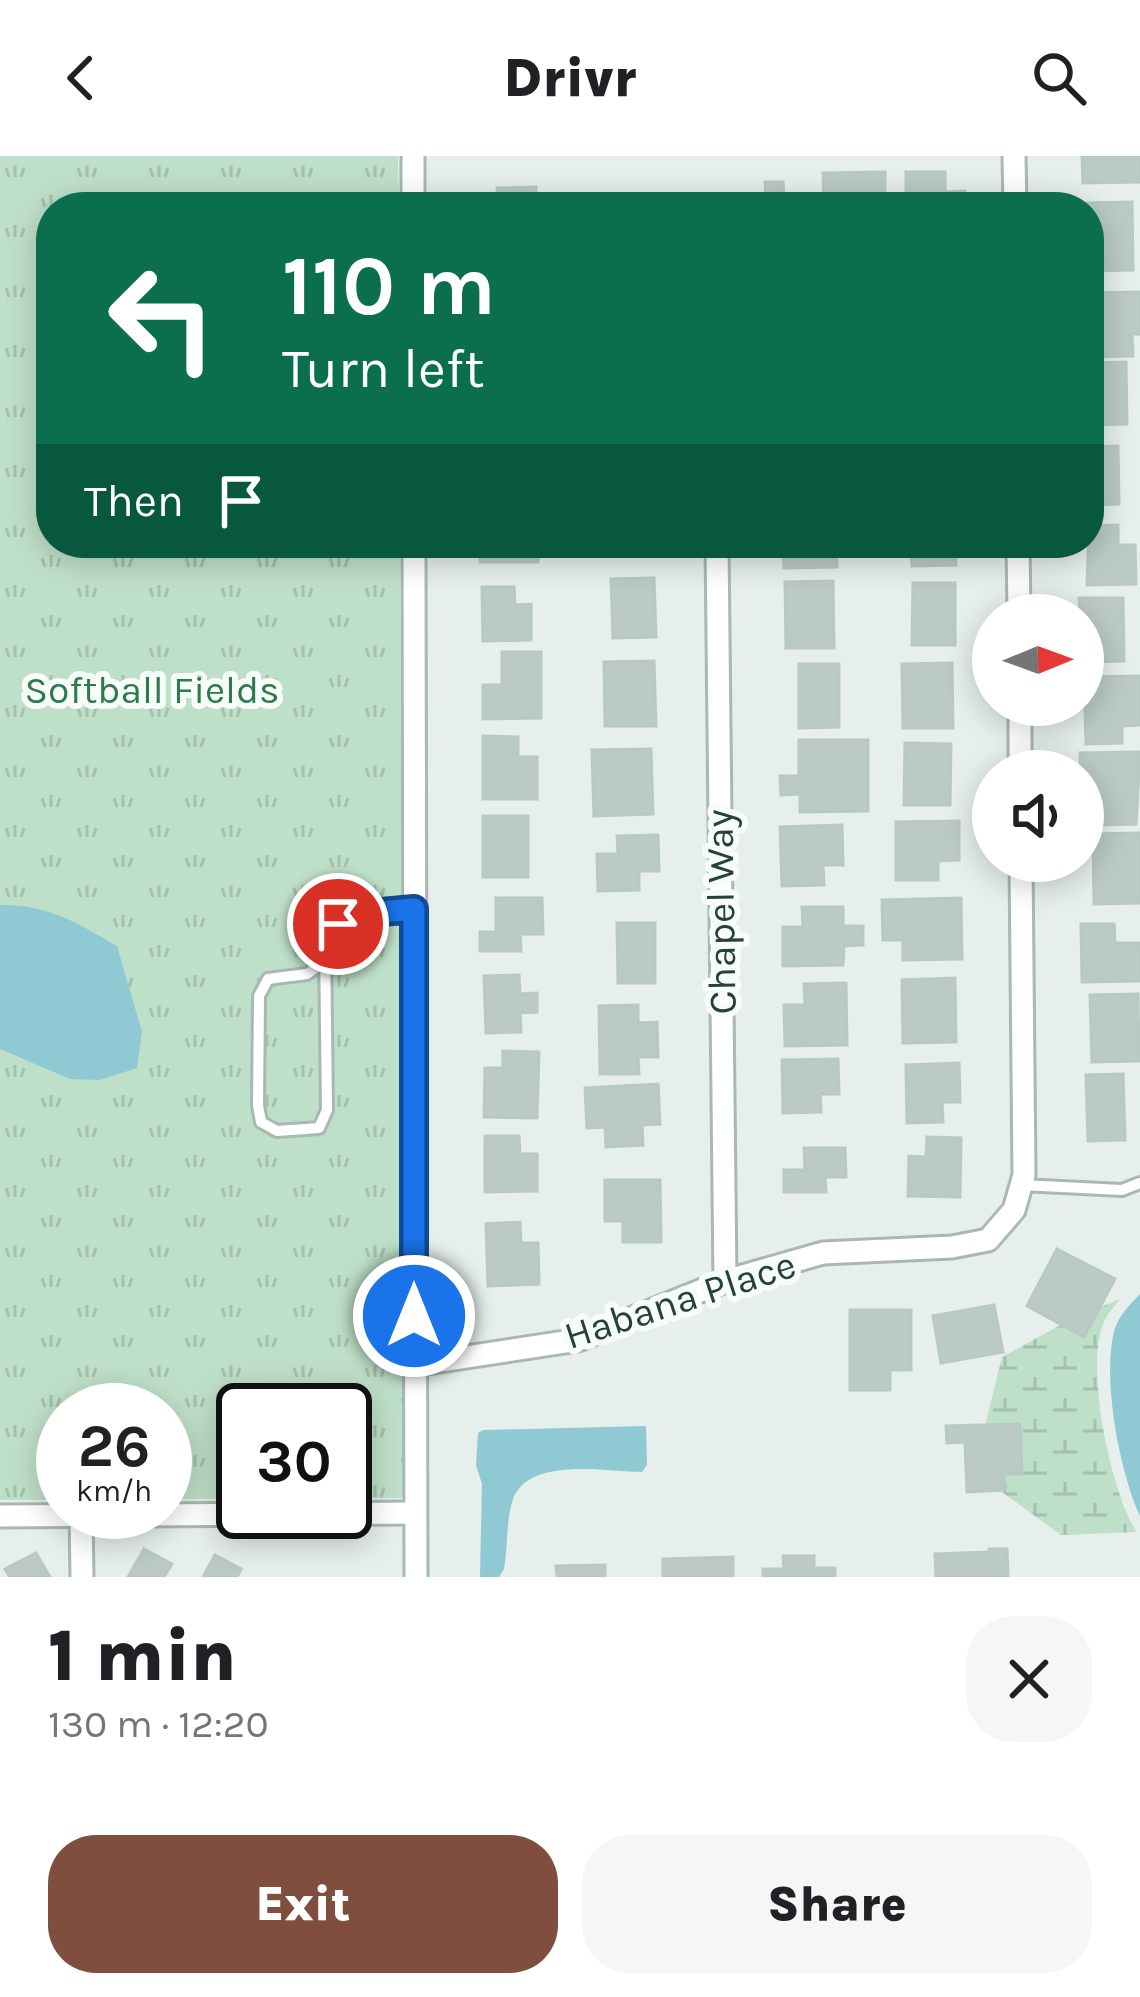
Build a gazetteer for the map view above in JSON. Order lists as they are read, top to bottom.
{
  "streets": {
    "street": ["Chapel Way", "Habana Place"]
  },
  "crossings": [
    ["Chapel Way", "Habana Place"]
  ],
  "parks": ["Softball Fields"],
  "north": "right",
  "page": {
    "header": "Drivr",
    "turn": ["110 m", "Turn left"],
    "then": "Then",
    "speed": "26 km/h",
    "limit": "30",
    "heading": ["1 min", "130 m · 12:20"],
    "buttons": ["Exit", "Share"]
  }
}
